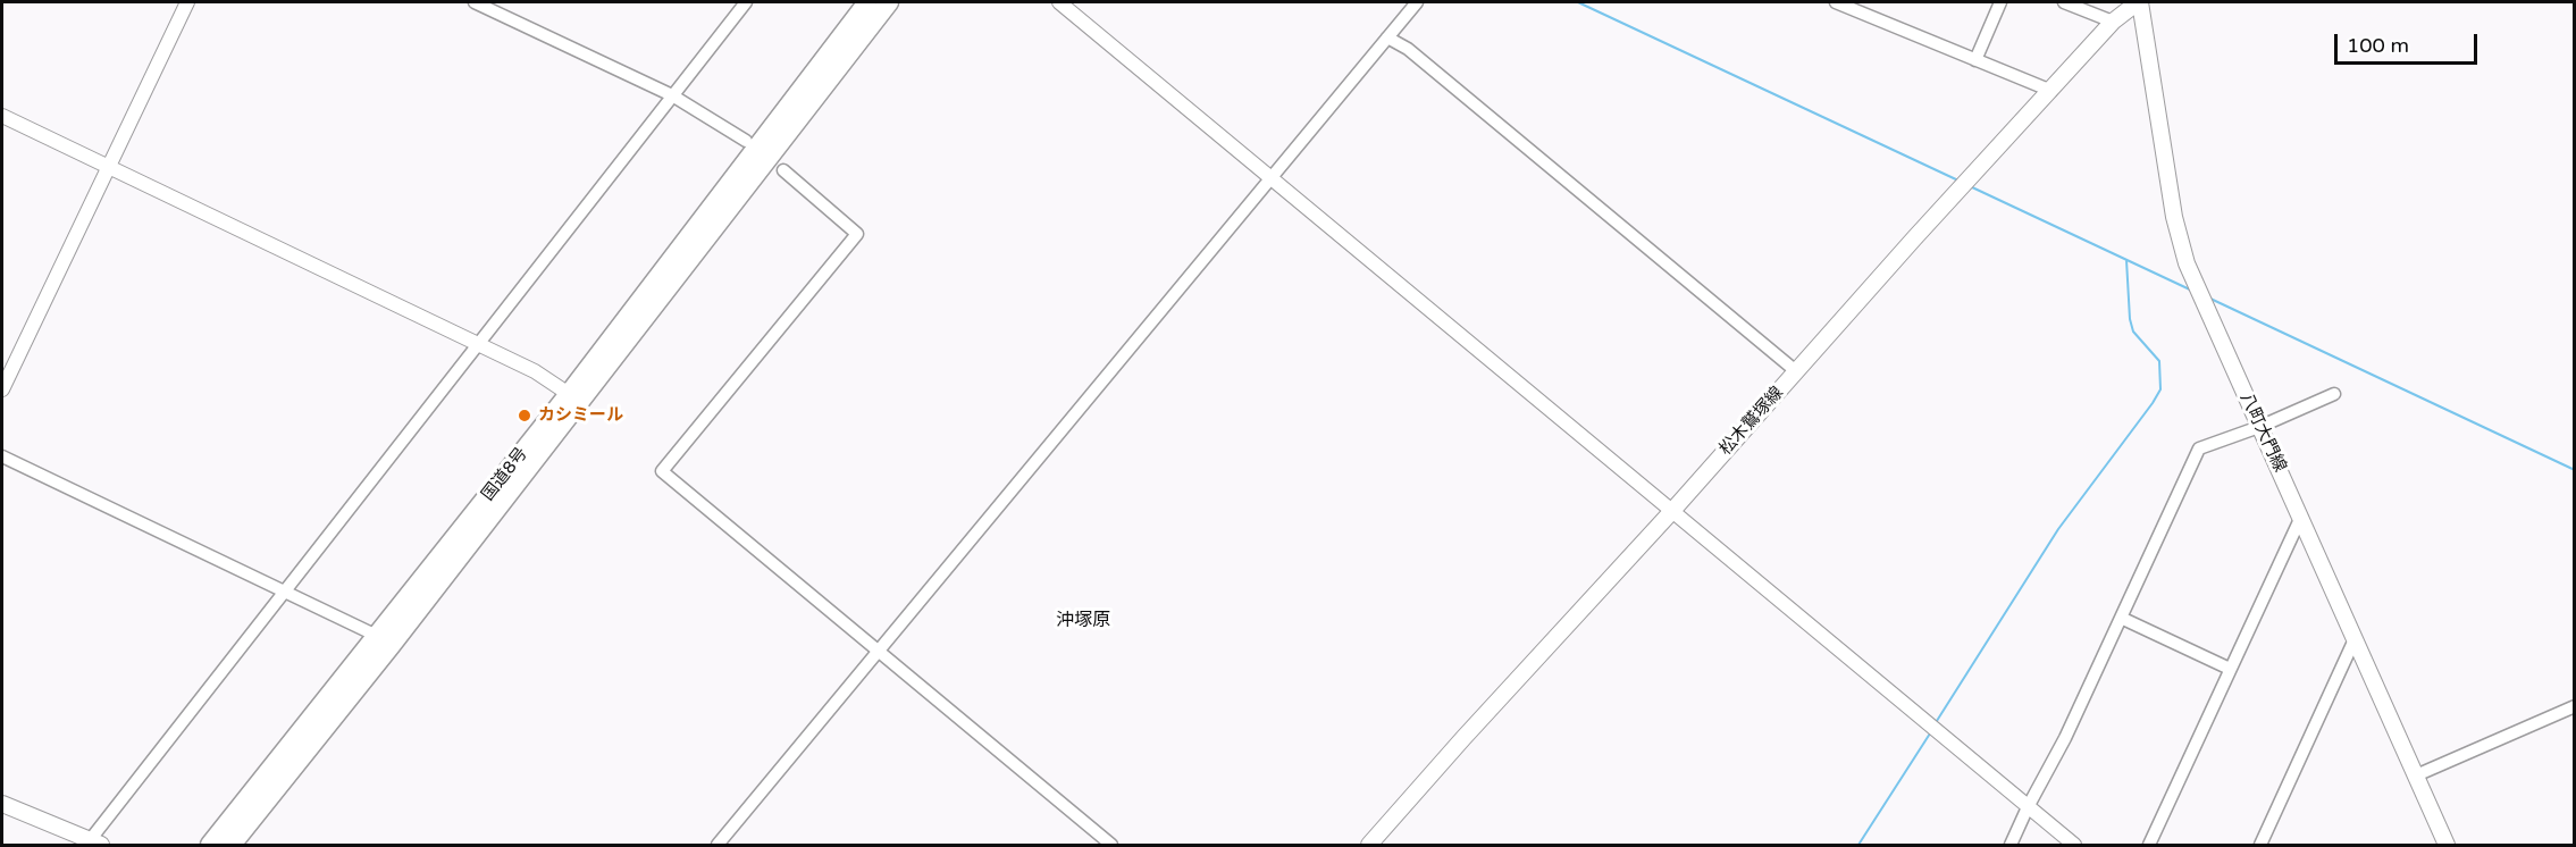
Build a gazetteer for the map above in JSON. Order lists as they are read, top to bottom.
{
  "streets": {
    "highway": ["国道8号"],
    "main road": ["松木鷲塚線", "八町大門線"]
  },
  "crossings": [
    ["松木鷲塚線", "八町大門線"]
  ],
  "districts": ["沖塚原"],
  "places": ["カシミール"],
  "scale_bar": "100 m"
}
